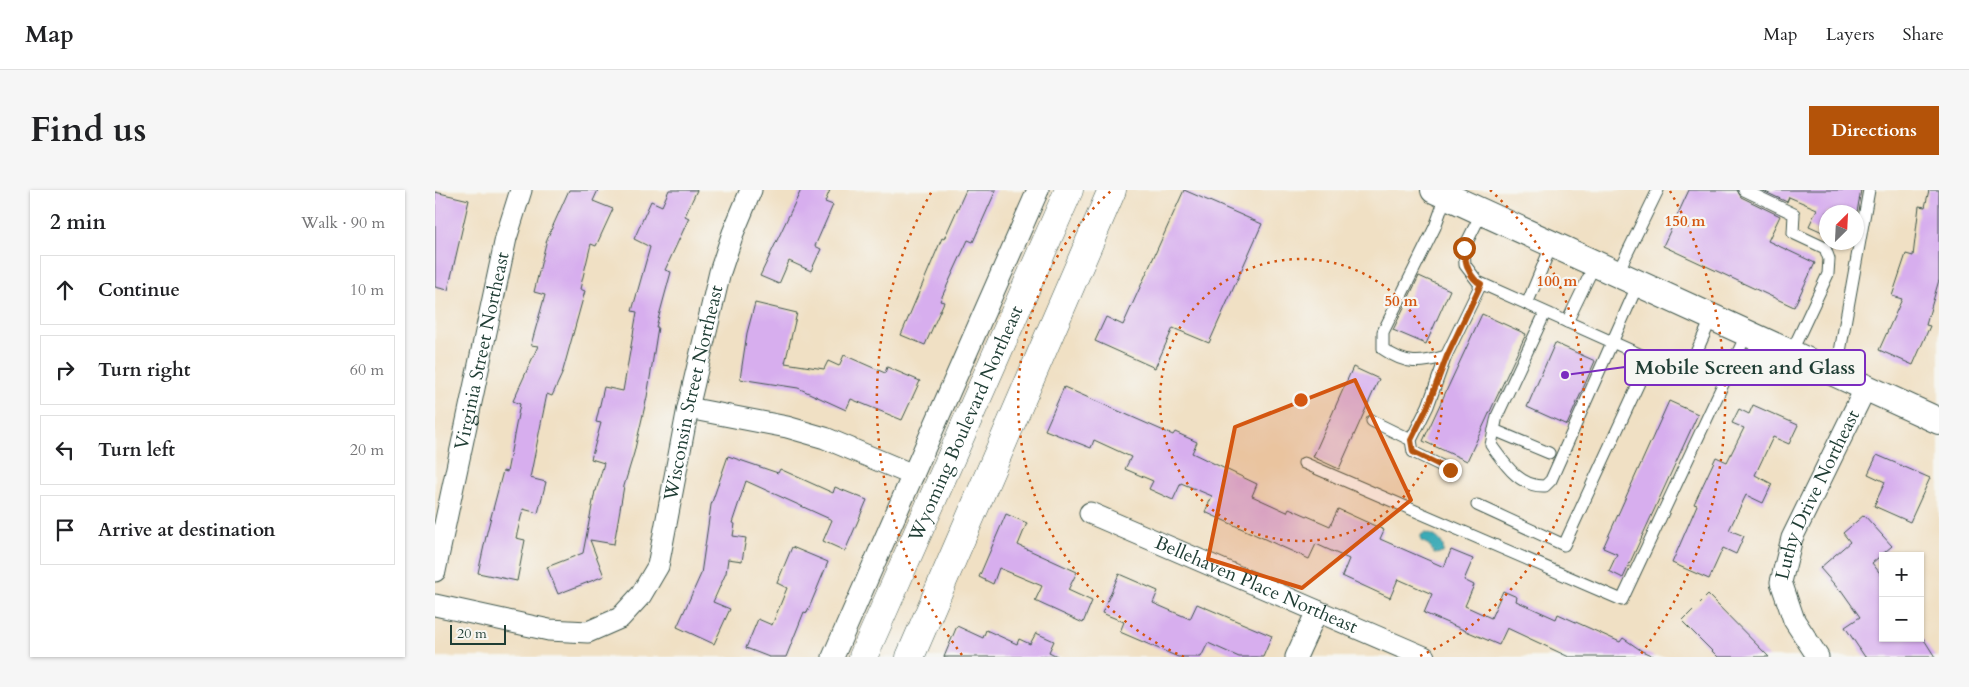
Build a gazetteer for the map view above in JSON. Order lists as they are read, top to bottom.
{
  "streets": {
    "main road": ["Wyoming Boulevard Northeast"],
    "street": [
      "Virginia Street Northeast",
      "Wisconsin Street Northeast",
      "Luthy Drive Northeast",
      "Bellehaven Place Northeast"
    ]
  },
  "places": ["Mobile Screen and Glass"],
  "scale_bar": "20 m",
  "north": "top right",
  "page": {
    "header": "Map",
    "nav": ["Map", "Layers", "Share"],
    "title": "Find us",
    "buttons": "Directions",
    "heading": ["2 min", "Walk · 90 m"],
    "list": [
      ["Continue", "10 m"],
      ["Turn right", "60 m"],
      ["Turn left", "20 m"],
      "Arrive at destination"
    ],
    "map_buttons": ["+", "−"],
    "scale": "20 m"
  },
  "rings": ["150 m", "100 m", "50 m"]
}
